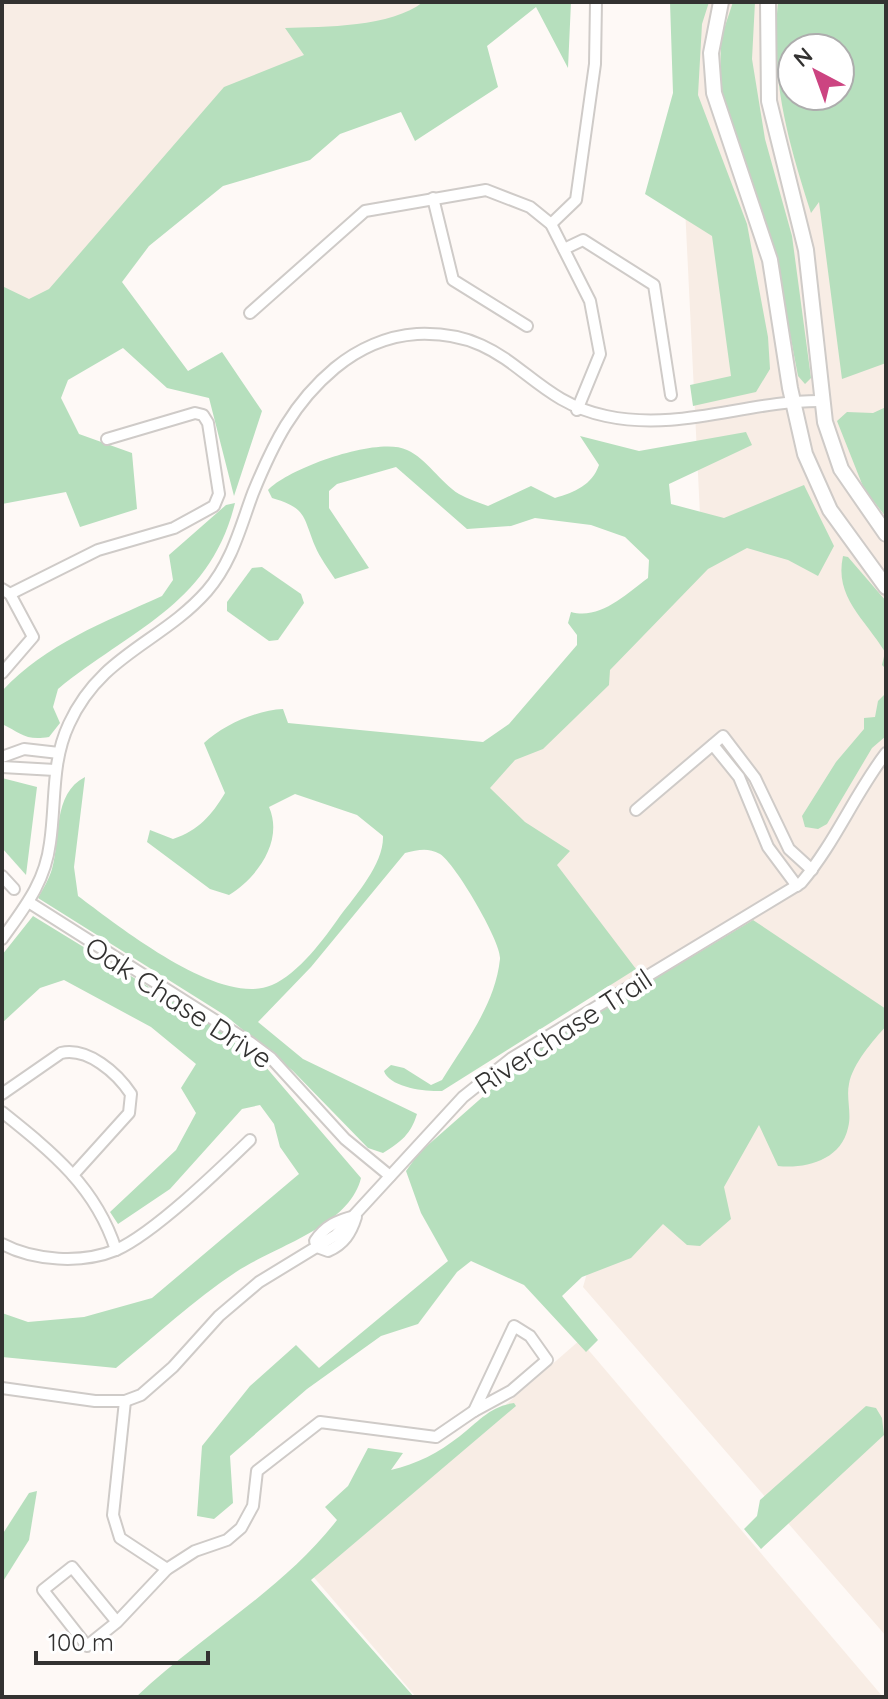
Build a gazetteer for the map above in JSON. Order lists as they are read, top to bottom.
{
  "streets": {
    "street": ["Oak Chase Drive", "Riverchase Trail"]
  },
  "crossings": [
    ["Oak Chase Drive", "Riverchase Trail"]
  ],
  "scale_bar": "100 m",
  "north": "top left"
}
